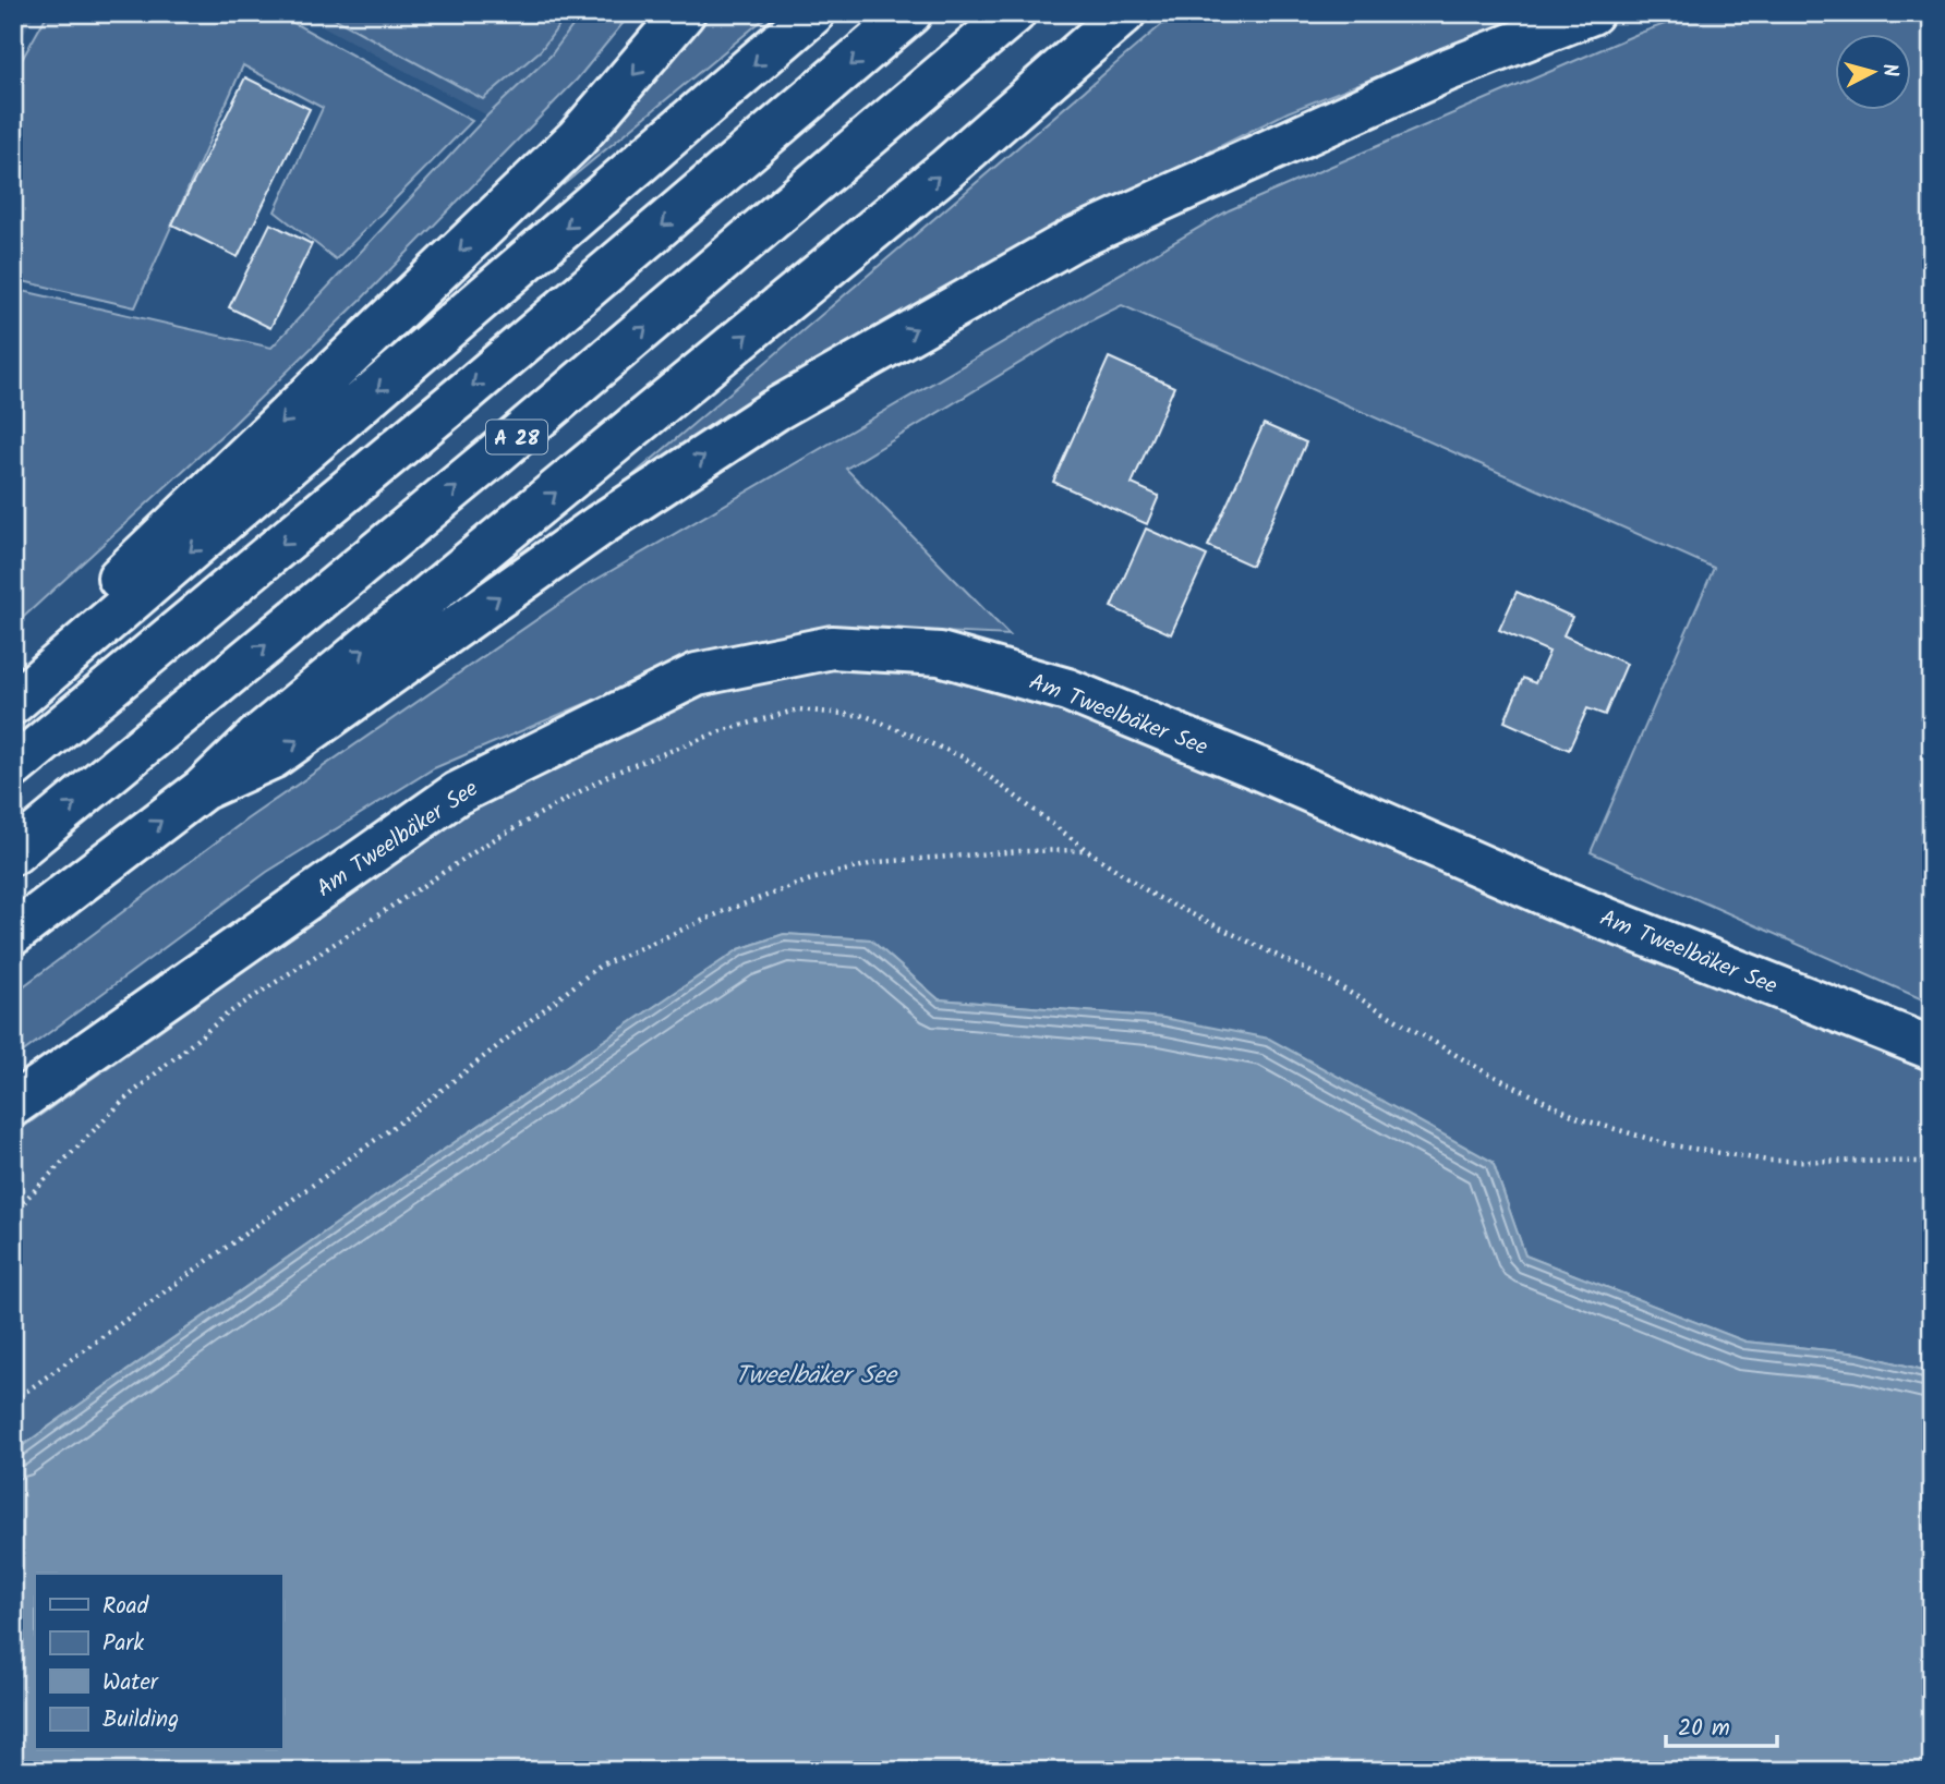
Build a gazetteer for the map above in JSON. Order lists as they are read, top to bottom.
{
  "streets": {
    "main road": ["A 28", "Am Tweelbäker See"]
  },
  "water": ["Tweelbäker See"],
  "legend": [
    "Road",
    "Park",
    "Water",
    "Building"
  ],
  "scale_bar": "20 m",
  "north": "right"
}
